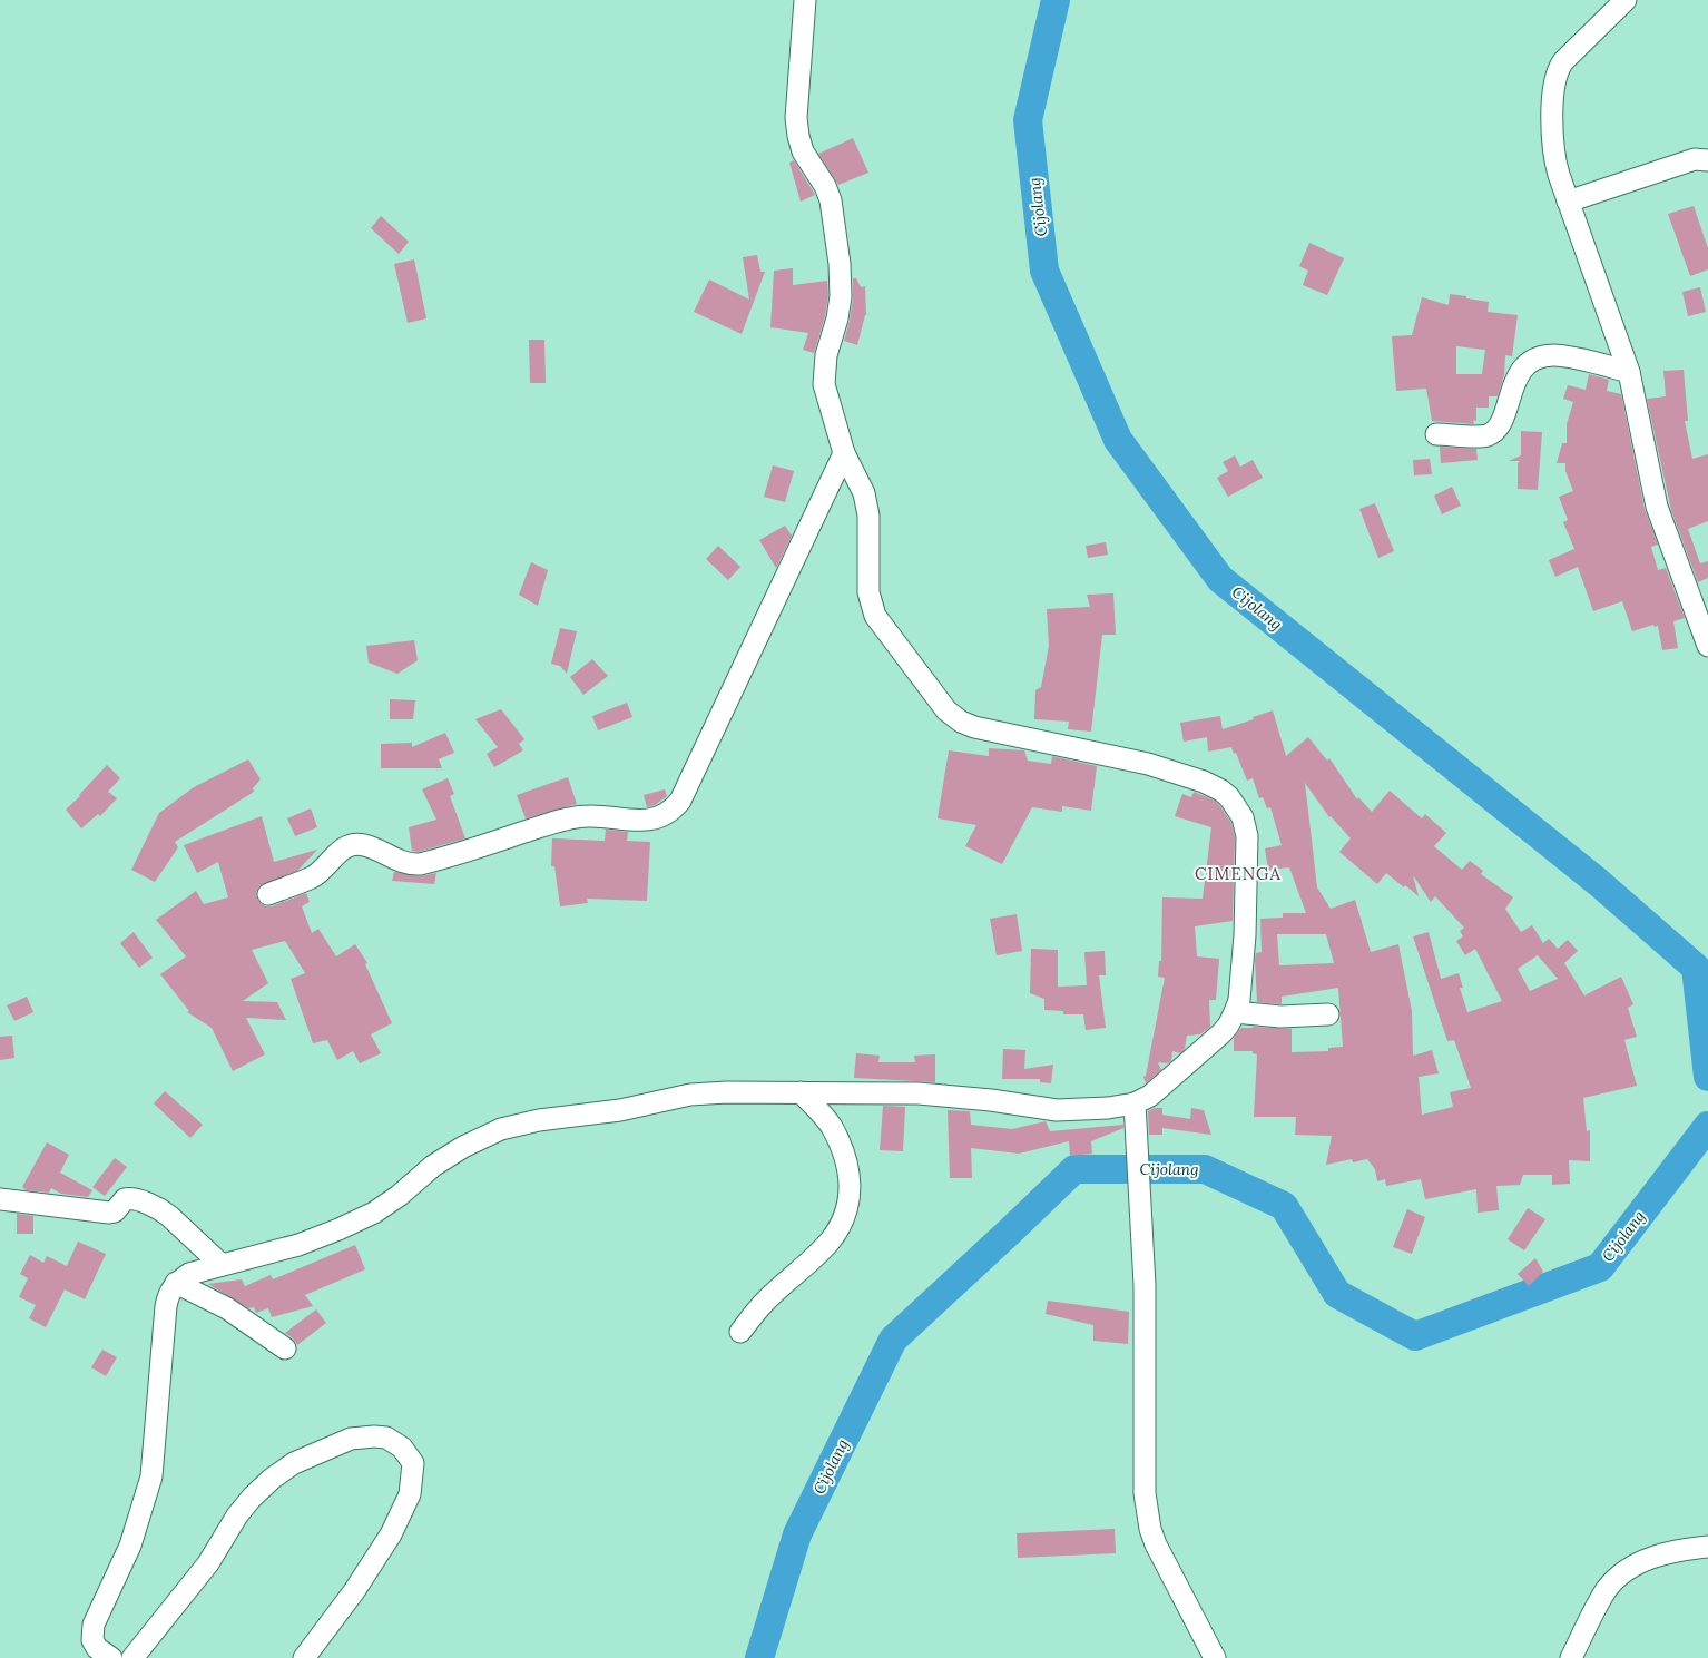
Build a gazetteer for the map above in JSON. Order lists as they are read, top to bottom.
{
  "districts": ["CIMENGA"],
  "water": ["Cijolang"]
}
